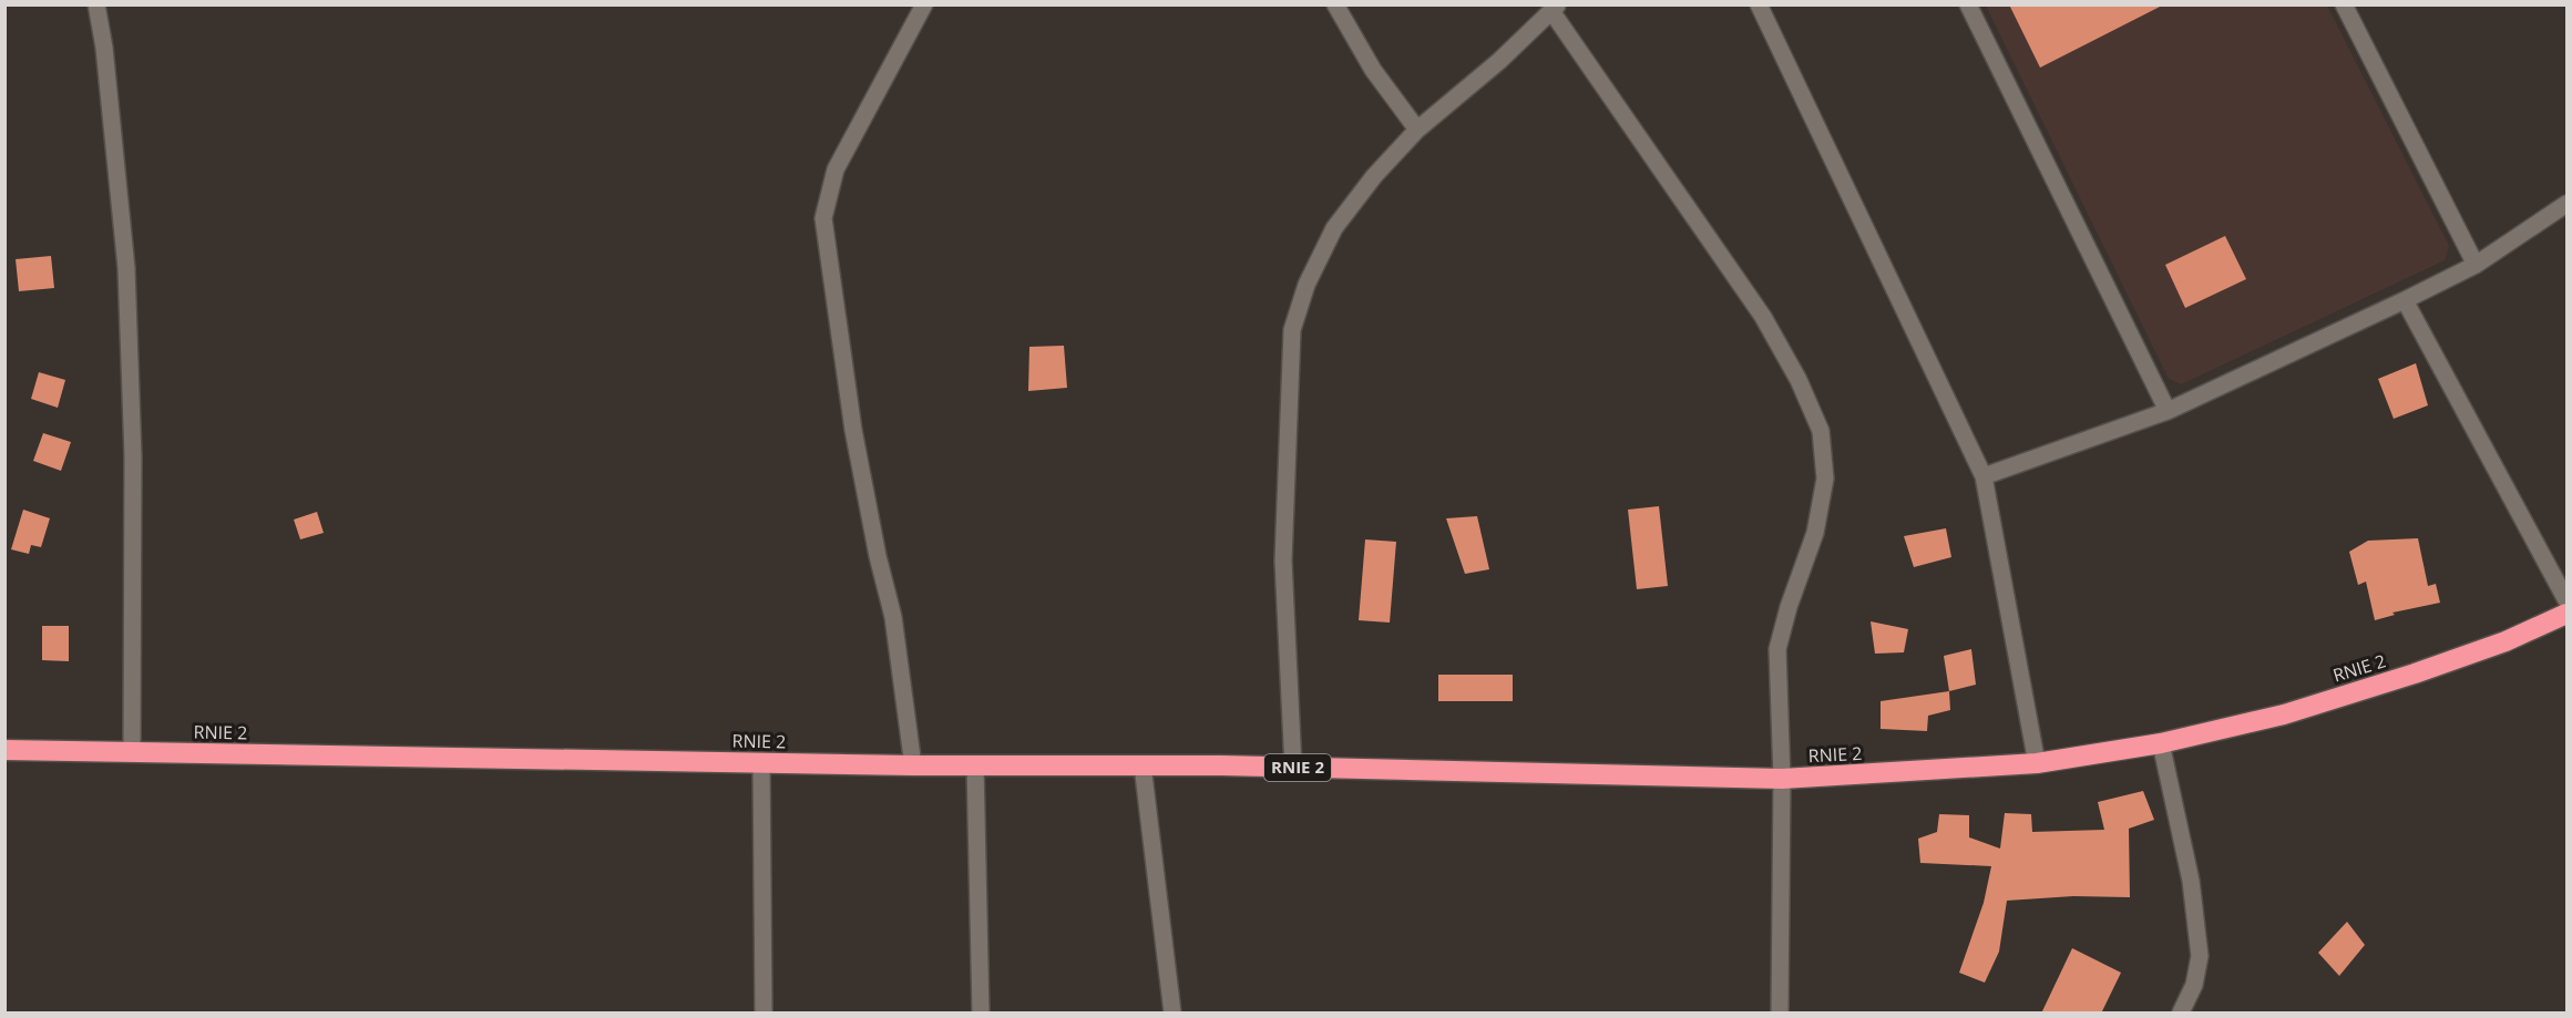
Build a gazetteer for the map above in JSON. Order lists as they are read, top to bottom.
{
  "streets": {
    "highway": ["RNIE 2"]
  }
}
